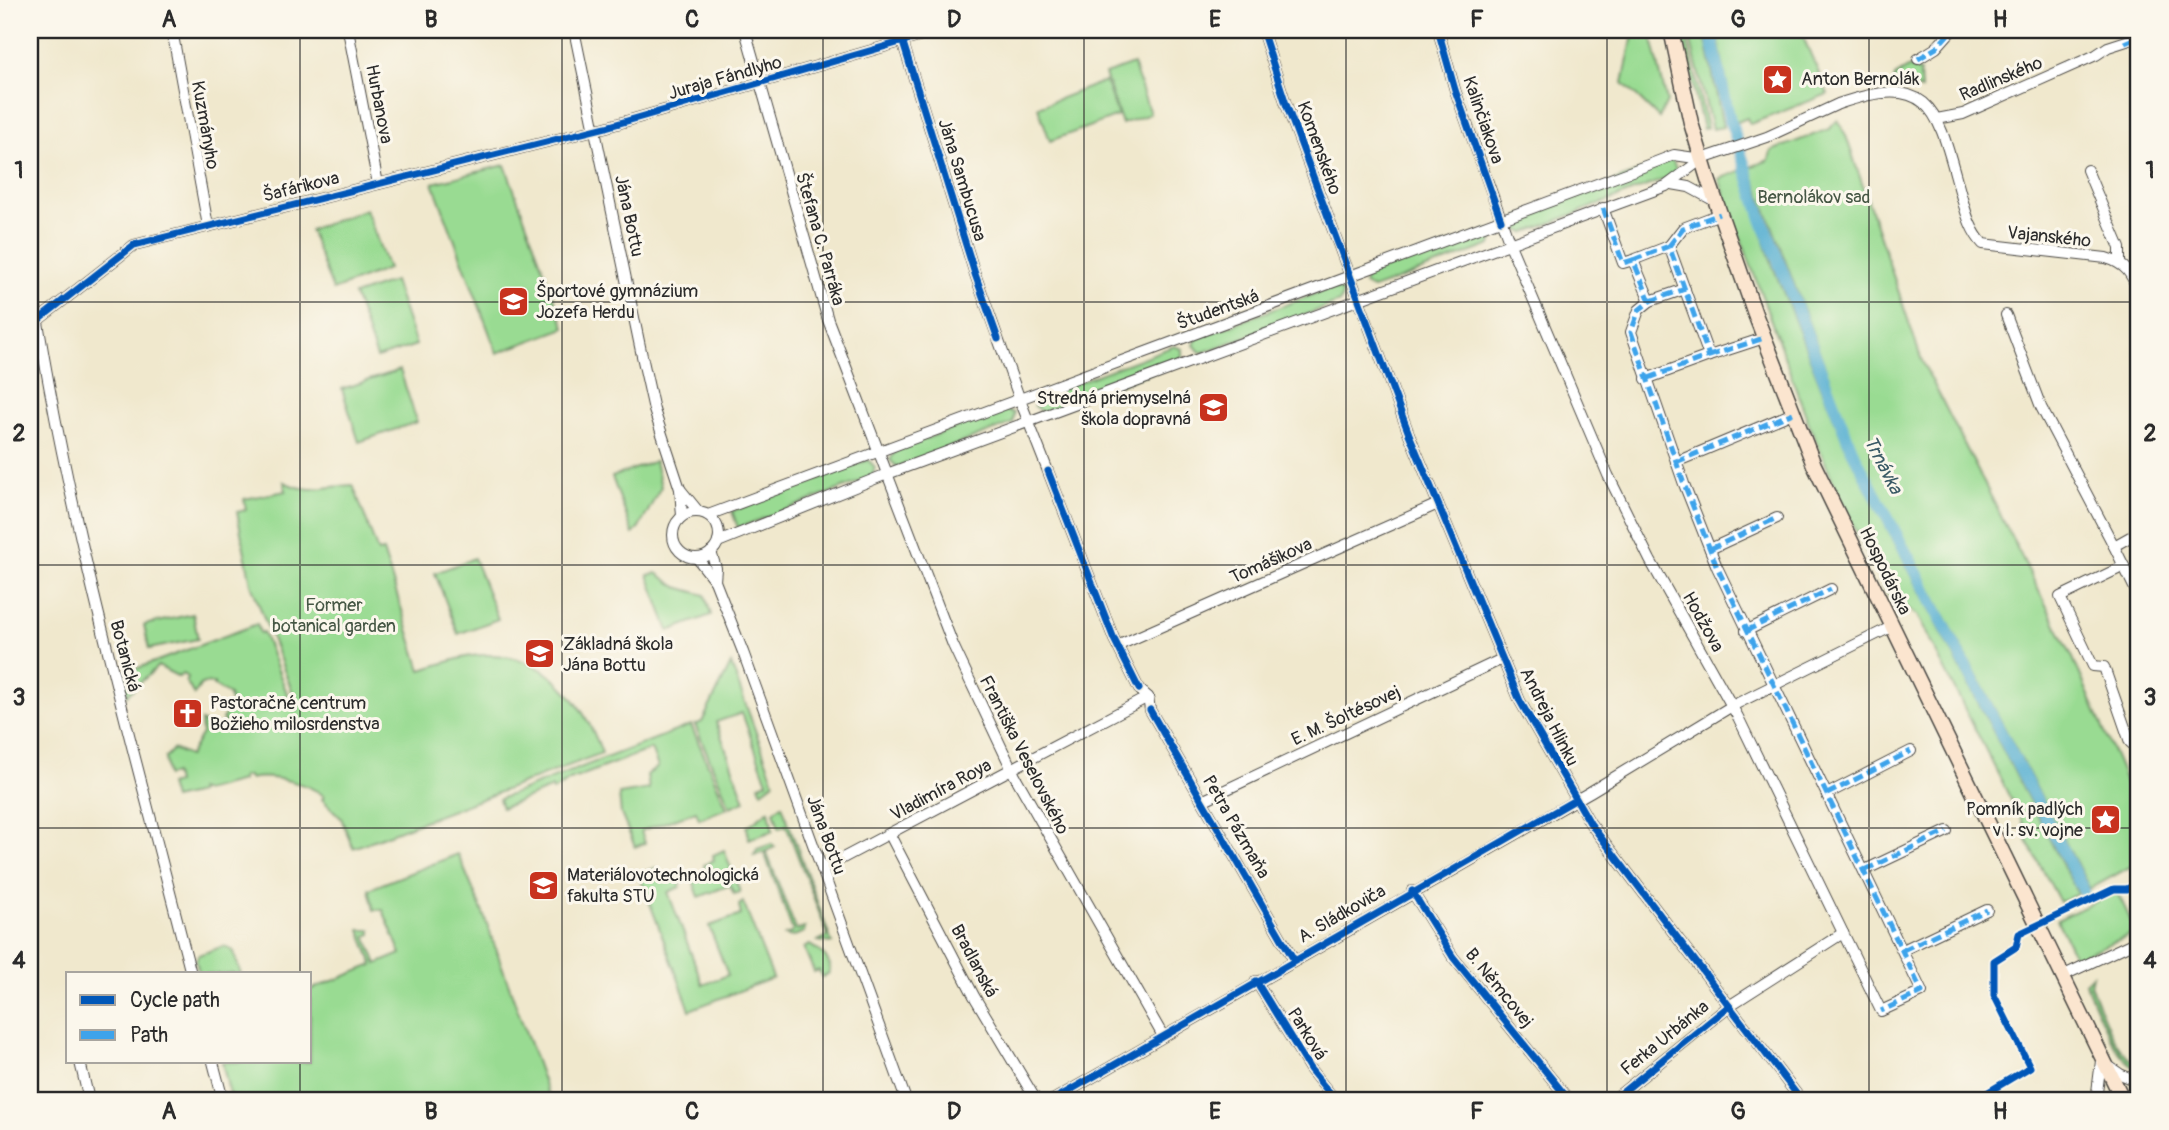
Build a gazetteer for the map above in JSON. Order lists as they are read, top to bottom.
{
  "streets": {
    "street": [
      "Juraja Fándlyho",
      "Radlinského",
      "Hurbanova",
      "Kalinčiakova",
      "Kuzmányho",
      "Komenského",
      "Jána Sambucusa",
      "Šafárikova",
      "Jána Bottu",
      "Vajanského",
      "Štefana C. Parráka",
      "Študentská",
      "Tomášikova",
      "Hospodárska",
      "Hodžova",
      "Botanická",
      "E. M. Šoltésovej",
      "Andreja Hlinku",
      "Františka Veselovského",
      "Vladimíra Roya",
      "Petra Pázmaňa",
      "A. Sládkoviča",
      "Bradlanská",
      "B. Němcovej",
      "Parková",
      "Ferka Urbánka"
    ]
  },
  "crossings": [
    ["Juraja Fándlyho", "Jána Sambucusa"],
    ["Juraja Fándlyho", "Šafárikova"],
    ["Juraja Fándlyho", "Jána Bottu"],
    ["Juraja Fándlyho", "Štefana C. Parráka"],
    ["Radlinského", "Vajanského"],
    ["Hurbanova", "Šafárikova"],
    ["Kalinčiakova", "Študentská"],
    ["Kalinčiakova", "Hodžova"],
    ["Kuzmányho", "Šafárikova"],
    ["Komenského", "Študentská"],
    ["Komenského", "Andreja Hlinku"],
    ["Jána Sambucusa", "Študentská"],
    ["Jána Sambucusa", "Petra Pázmaňa"],
    ["Šafárikova", "Jána Bottu"],
    ["Jána Bottu", "Študentská"],
    ["Jána Bottu", "Vladimíra Roya"],
    ["Štefana C. Parráka", "Študentská"],
    ["Štefana C. Parráka", "Františka Veselovského"],
    ["Študentská", "Hospodárska"],
    ["Tomášikova", "Andreja Hlinku"],
    ["Tomášikova", "Petra Pázmaňa"],
    ["Hospodárska", "A. Sládkoviča"],
    ["Hodžova", "A. Sládkoviča"],
    ["Hodžova", "Ferka Urbánka"],
    ["E. M. Šoltésovej", "Andreja Hlinku"],
    ["E. M. Šoltésovej", "Petra Pázmaňa"],
    ["Andreja Hlinku", "A. Sládkoviča"],
    ["Andreja Hlinku", "Ferka Urbánka"],
    ["Františka Veselovského", "Vladimíra Roya"],
    ["Františka Veselovského", "A. Sládkoviča"],
    ["Vladimíra Roya", "Petra Pázmaňa"],
    ["Vladimíra Roya", "Bradlanská"],
    ["Petra Pázmaňa", "A. Sládkoviča"],
    ["A. Sládkoviča", "B. Němcovej"],
    ["A. Sládkoviča", "Parková"]
  ],
  "water": ["Trnávka"],
  "parks": ["Bernolákov sad", "Former botanical garden"],
  "places": {
    "place": ["Anton Bernolák", "Pomník padlých v I. sv. vojne"],
    "school or university": [
      "Športové gymnázium Jozefa Herdu",
      "Stredná priemyselná škola dopravná",
      "Základná škola Jána Bottu",
      "Materiálovotechnologická fakulta STU"
    ],
    "church": ["Pastoračné centrum Božieho milosrdenstva"]
  },
  "legend": ["Cycle path", "Path"],
  "grid": {
    "columns": [
      "A",
      "B",
      "C",
      "D",
      "E",
      "F",
      "G",
      "H"
    ],
    "rows": [
      "1",
      "2",
      "3",
      "4"
    ]
  }
}
